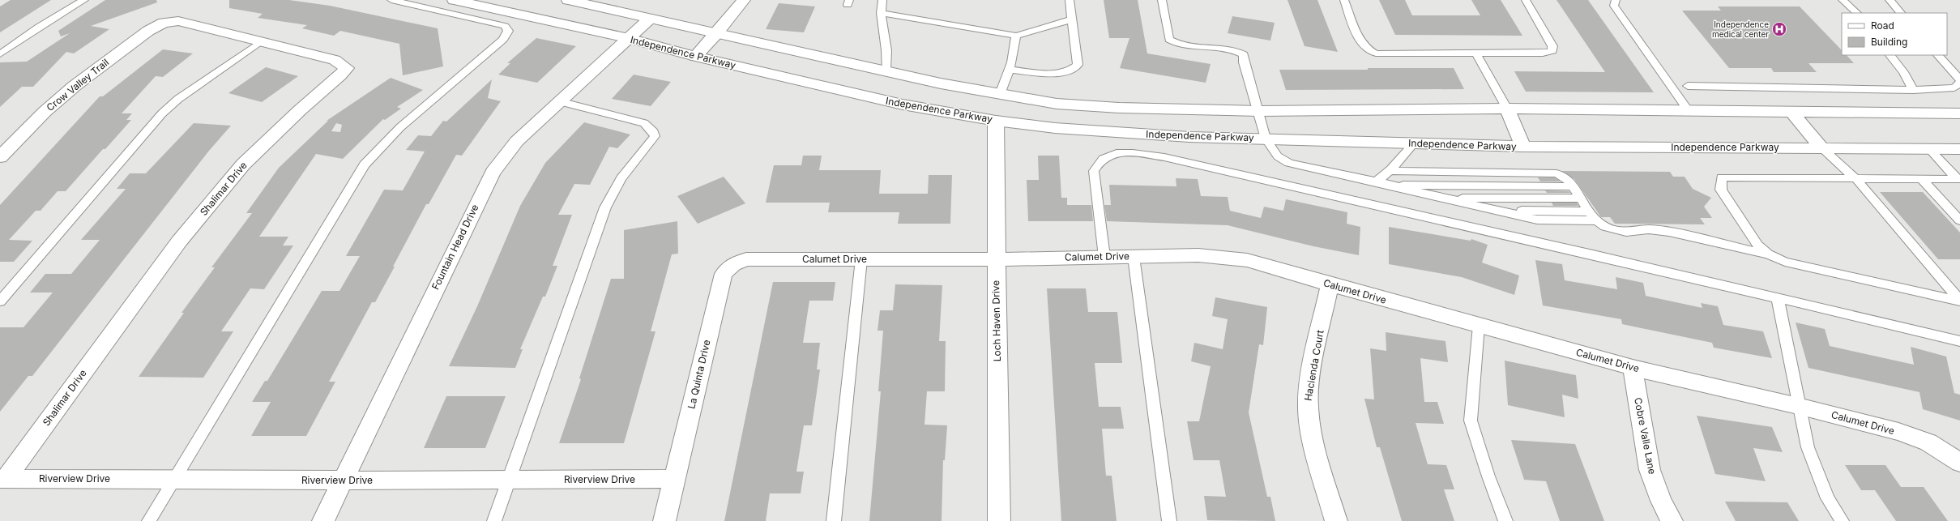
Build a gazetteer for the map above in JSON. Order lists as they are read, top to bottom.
{
  "streets": {
    "street": [
      "Independence Parkway",
      "Crow Valley Trail",
      "Shalimar Drive",
      "Fountain Head Drive",
      "Calumet Drive",
      "Loch Haven Drive",
      "Hacienda Court",
      "La Quinta Drive",
      "Cobre Valle Lane",
      "Riverview Drive"
    ]
  },
  "crossings": [
    ["Independence Parkway", "Fountain Head Drive"],
    ["Independence Parkway", "Loch Haven Drive"],
    ["Crow Valley Trail", "Shalimar Drive"],
    ["Shalimar Drive", "Riverview Drive"],
    ["Fountain Head Drive", "Riverview Drive"],
    ["Calumet Drive", "Loch Haven Drive"],
    ["Calumet Drive", "Hacienda Court"],
    ["Calumet Drive", "La Quinta Drive"],
    ["Calumet Drive", "Cobre Valle Lane"],
    ["La Quinta Drive", "Riverview Drive"]
  ],
  "places": {
    "hospital": ["Independence medical center"]
  },
  "legend": ["Road", "Building"]
}
